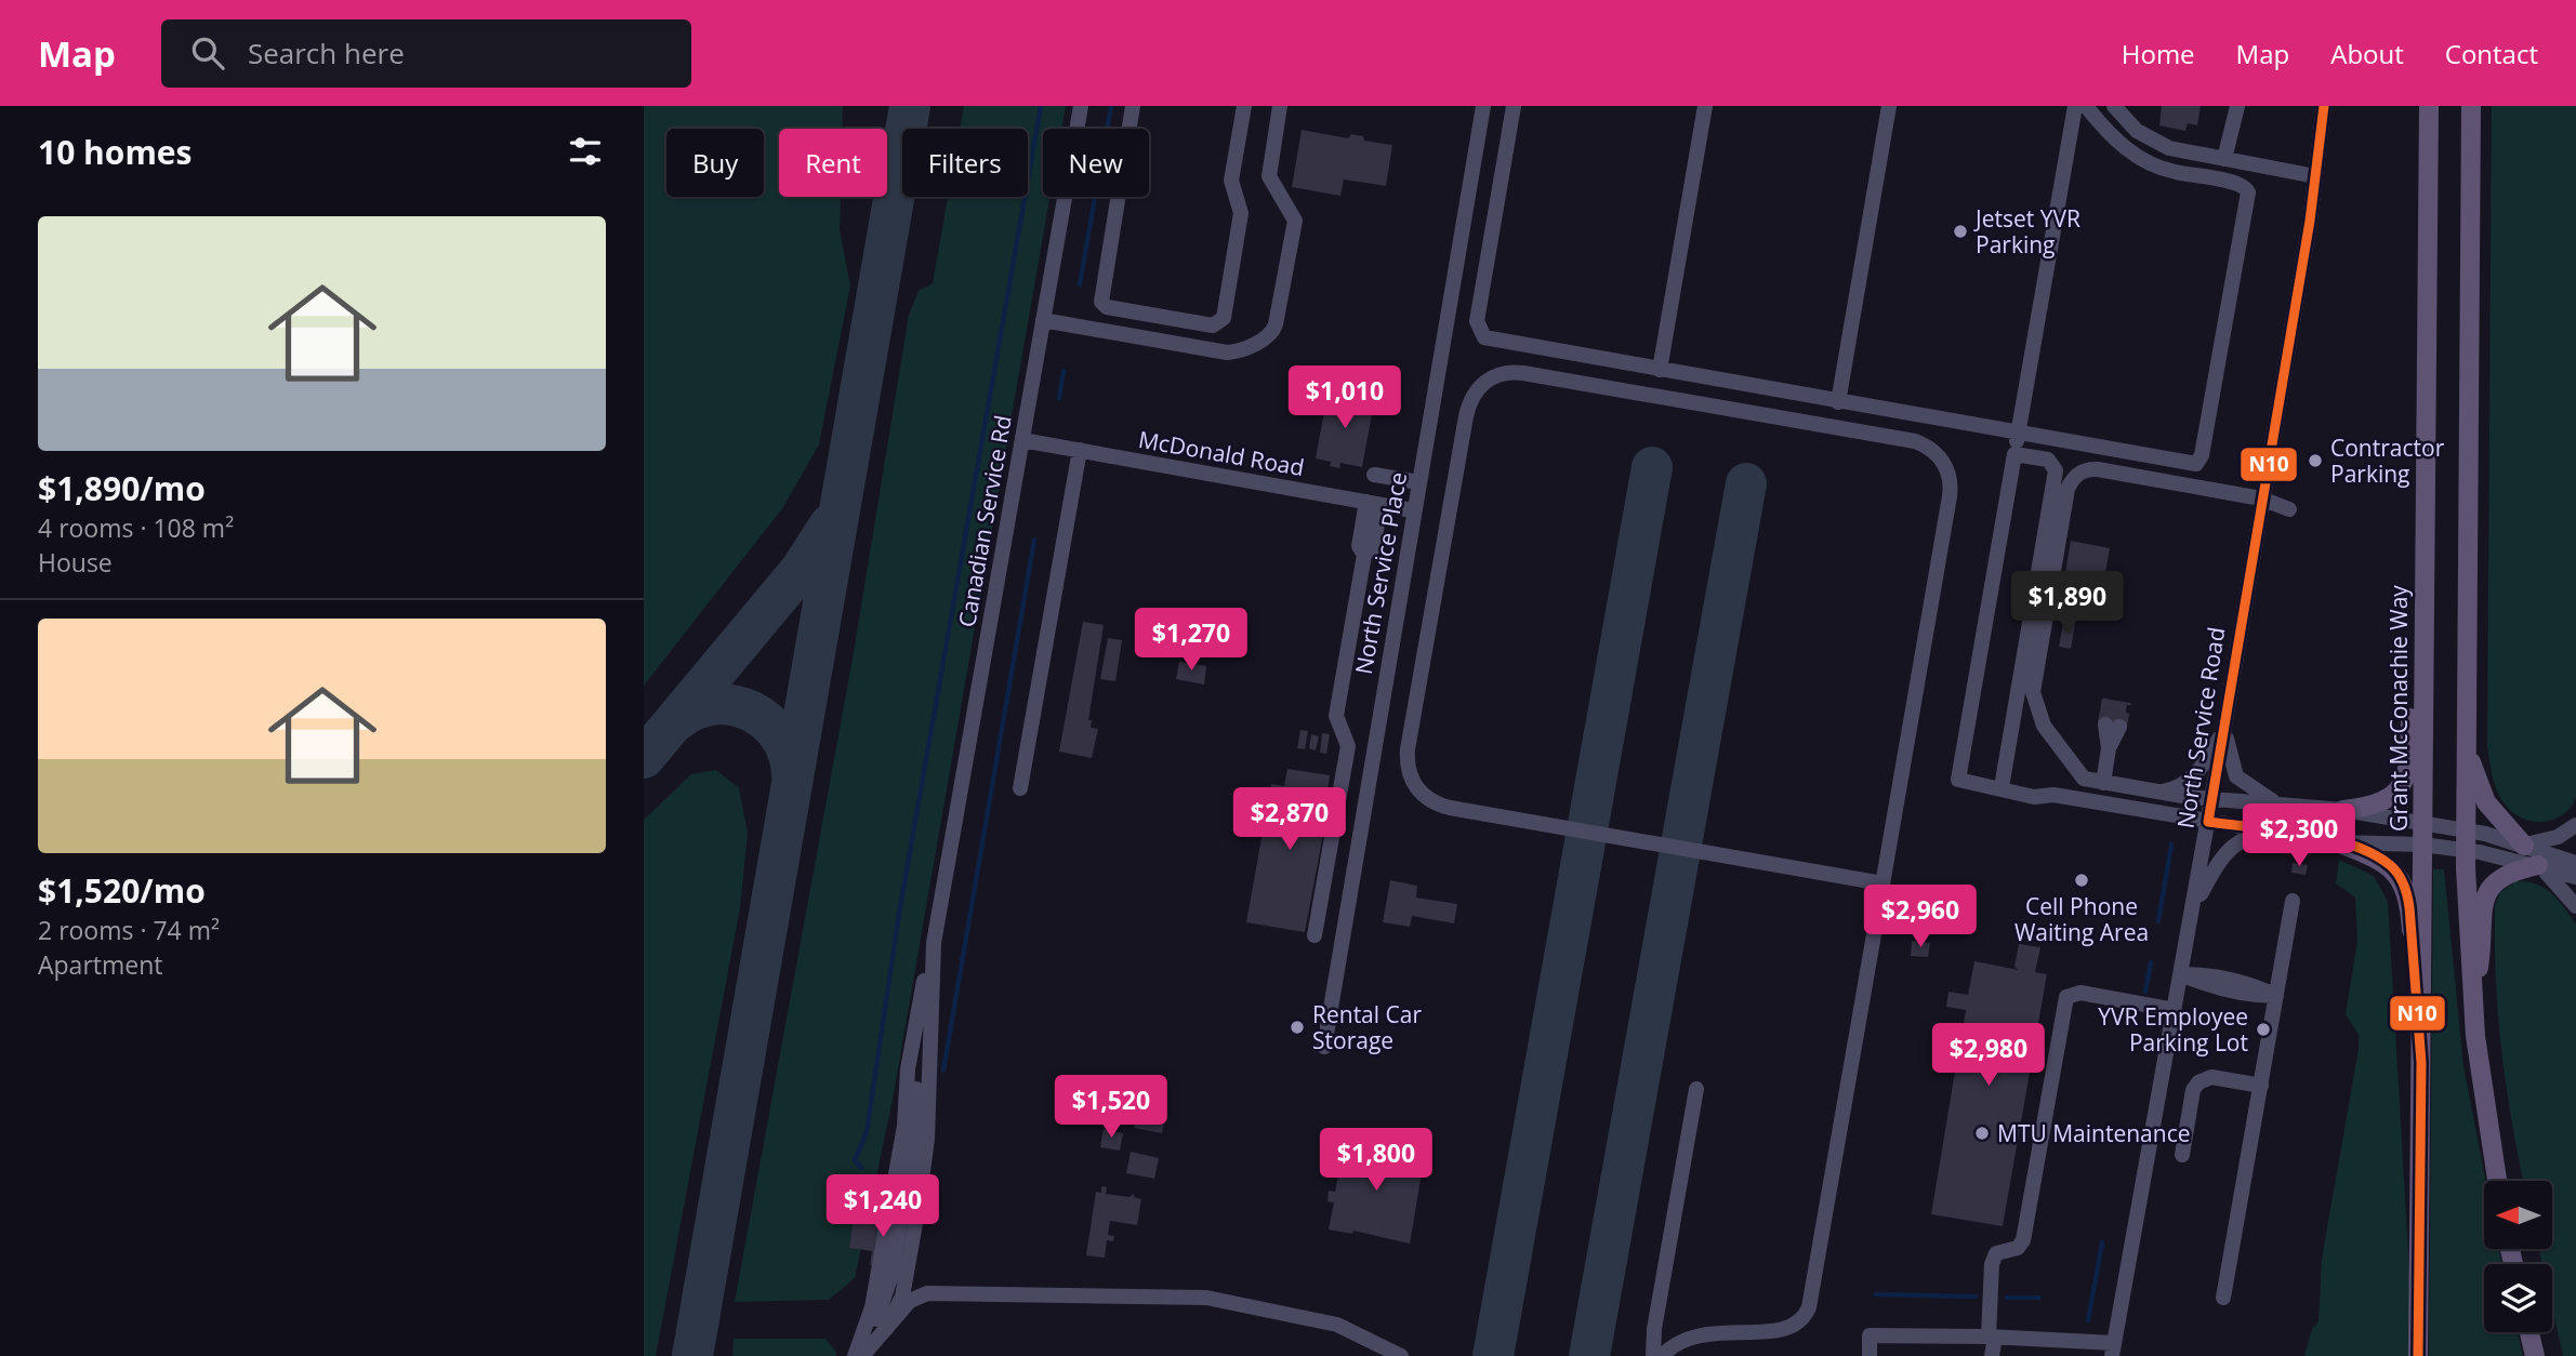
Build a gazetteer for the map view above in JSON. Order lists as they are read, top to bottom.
{
  "streets": {
    "main road": ["Grant McConachie Way"],
    "street": [
      "McDonald Road",
      "Canadian Service Rd",
      "North Service Place",
      "North Service Road"
    ]
  },
  "crossings": [
    ["McDonald Road", "Canadian Service Rd"],
    ["McDonald Road", "North Service Place"]
  ],
  "places": [
    "Jetset YVR Parking",
    "Contractor Parking",
    "Cell Phone Waiting Area",
    "Rental Car Storage",
    "YVR Employee Parking Lot",
    "MTU Maintenance"
  ],
  "lines": ["transit line N10"],
  "north": "left",
  "page": {
    "header": "Map",
    "search": "Search here",
    "nav": [
      "Home",
      "Map",
      "About",
      "Contact"
    ],
    "heading": "10 homes",
    "chip": [
      "Buy",
      "Rent",
      "Filters",
      "New"
    ],
    "list": [
      {
        "name": "$1,890/mo",
        "note": "4 rooms · 108 m² · House"
      },
      {
        "name": "$1,520/mo",
        "note": "2 rooms · 74 m² · Apartment"
      }
    ],
    "price": [
      "$1,010",
      "$1,890",
      "$1,270",
      "$2,870",
      "$2,300",
      "$2,960",
      "$2,980",
      "$1,520",
      "$1,800",
      "$1,240"
    ]
  }
}
